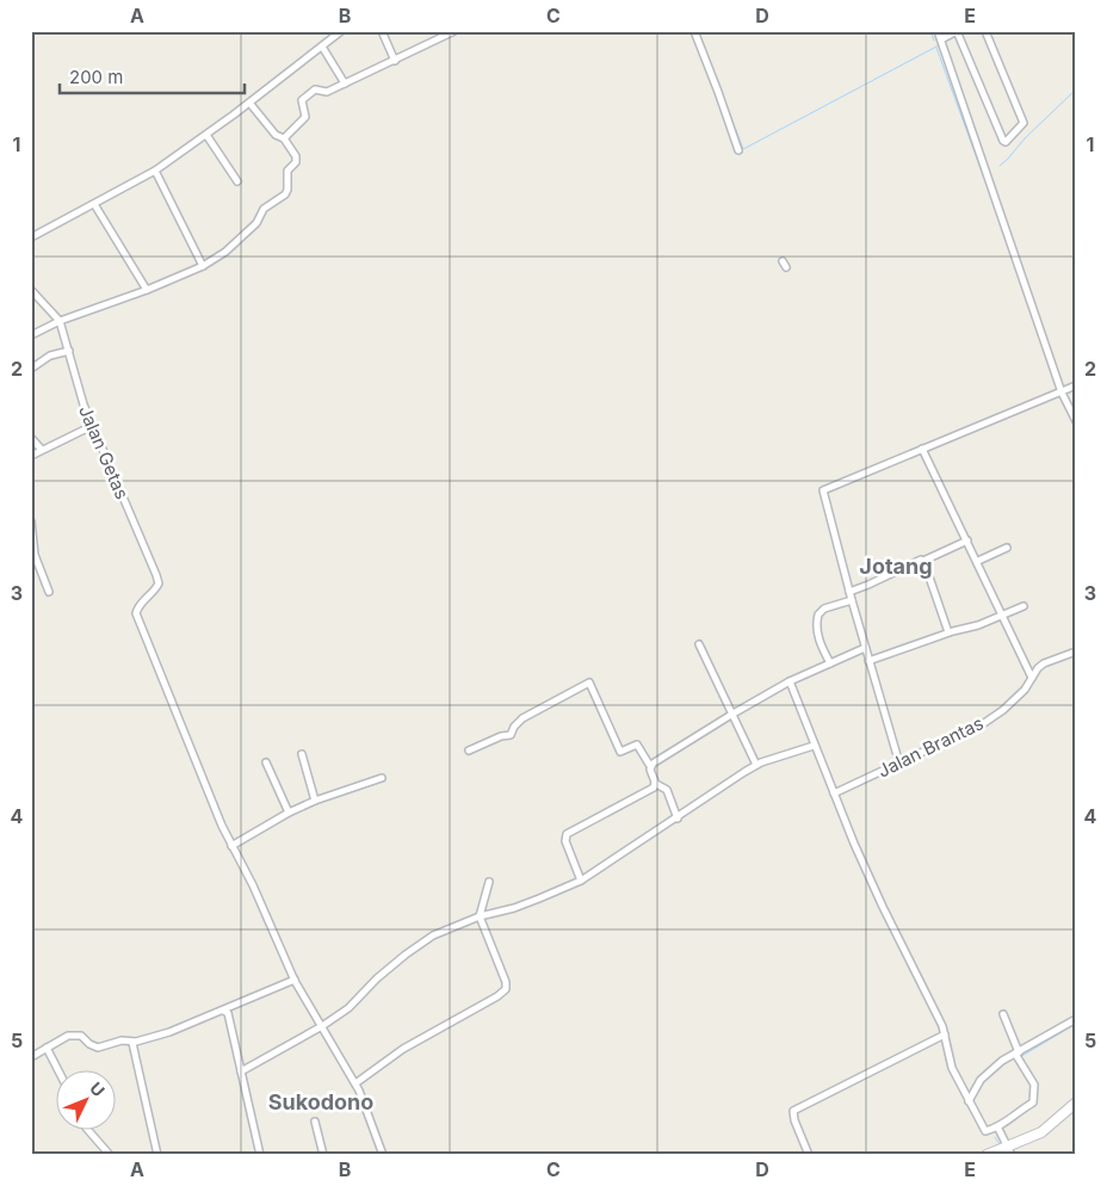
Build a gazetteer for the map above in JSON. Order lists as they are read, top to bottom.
{
  "streets": {
    "street": ["Jalan Getas", "Jalan Brantas"]
  },
  "districts": ["Jotang", "Sukodono"],
  "scale_bar": "200 m",
  "north": "top right",
  "grid": {
    "columns": [
      "A",
      "B",
      "C",
      "D",
      "E"
    ],
    "rows": [
      "1",
      "2",
      "3",
      "4",
      "5"
    ]
  }
}
